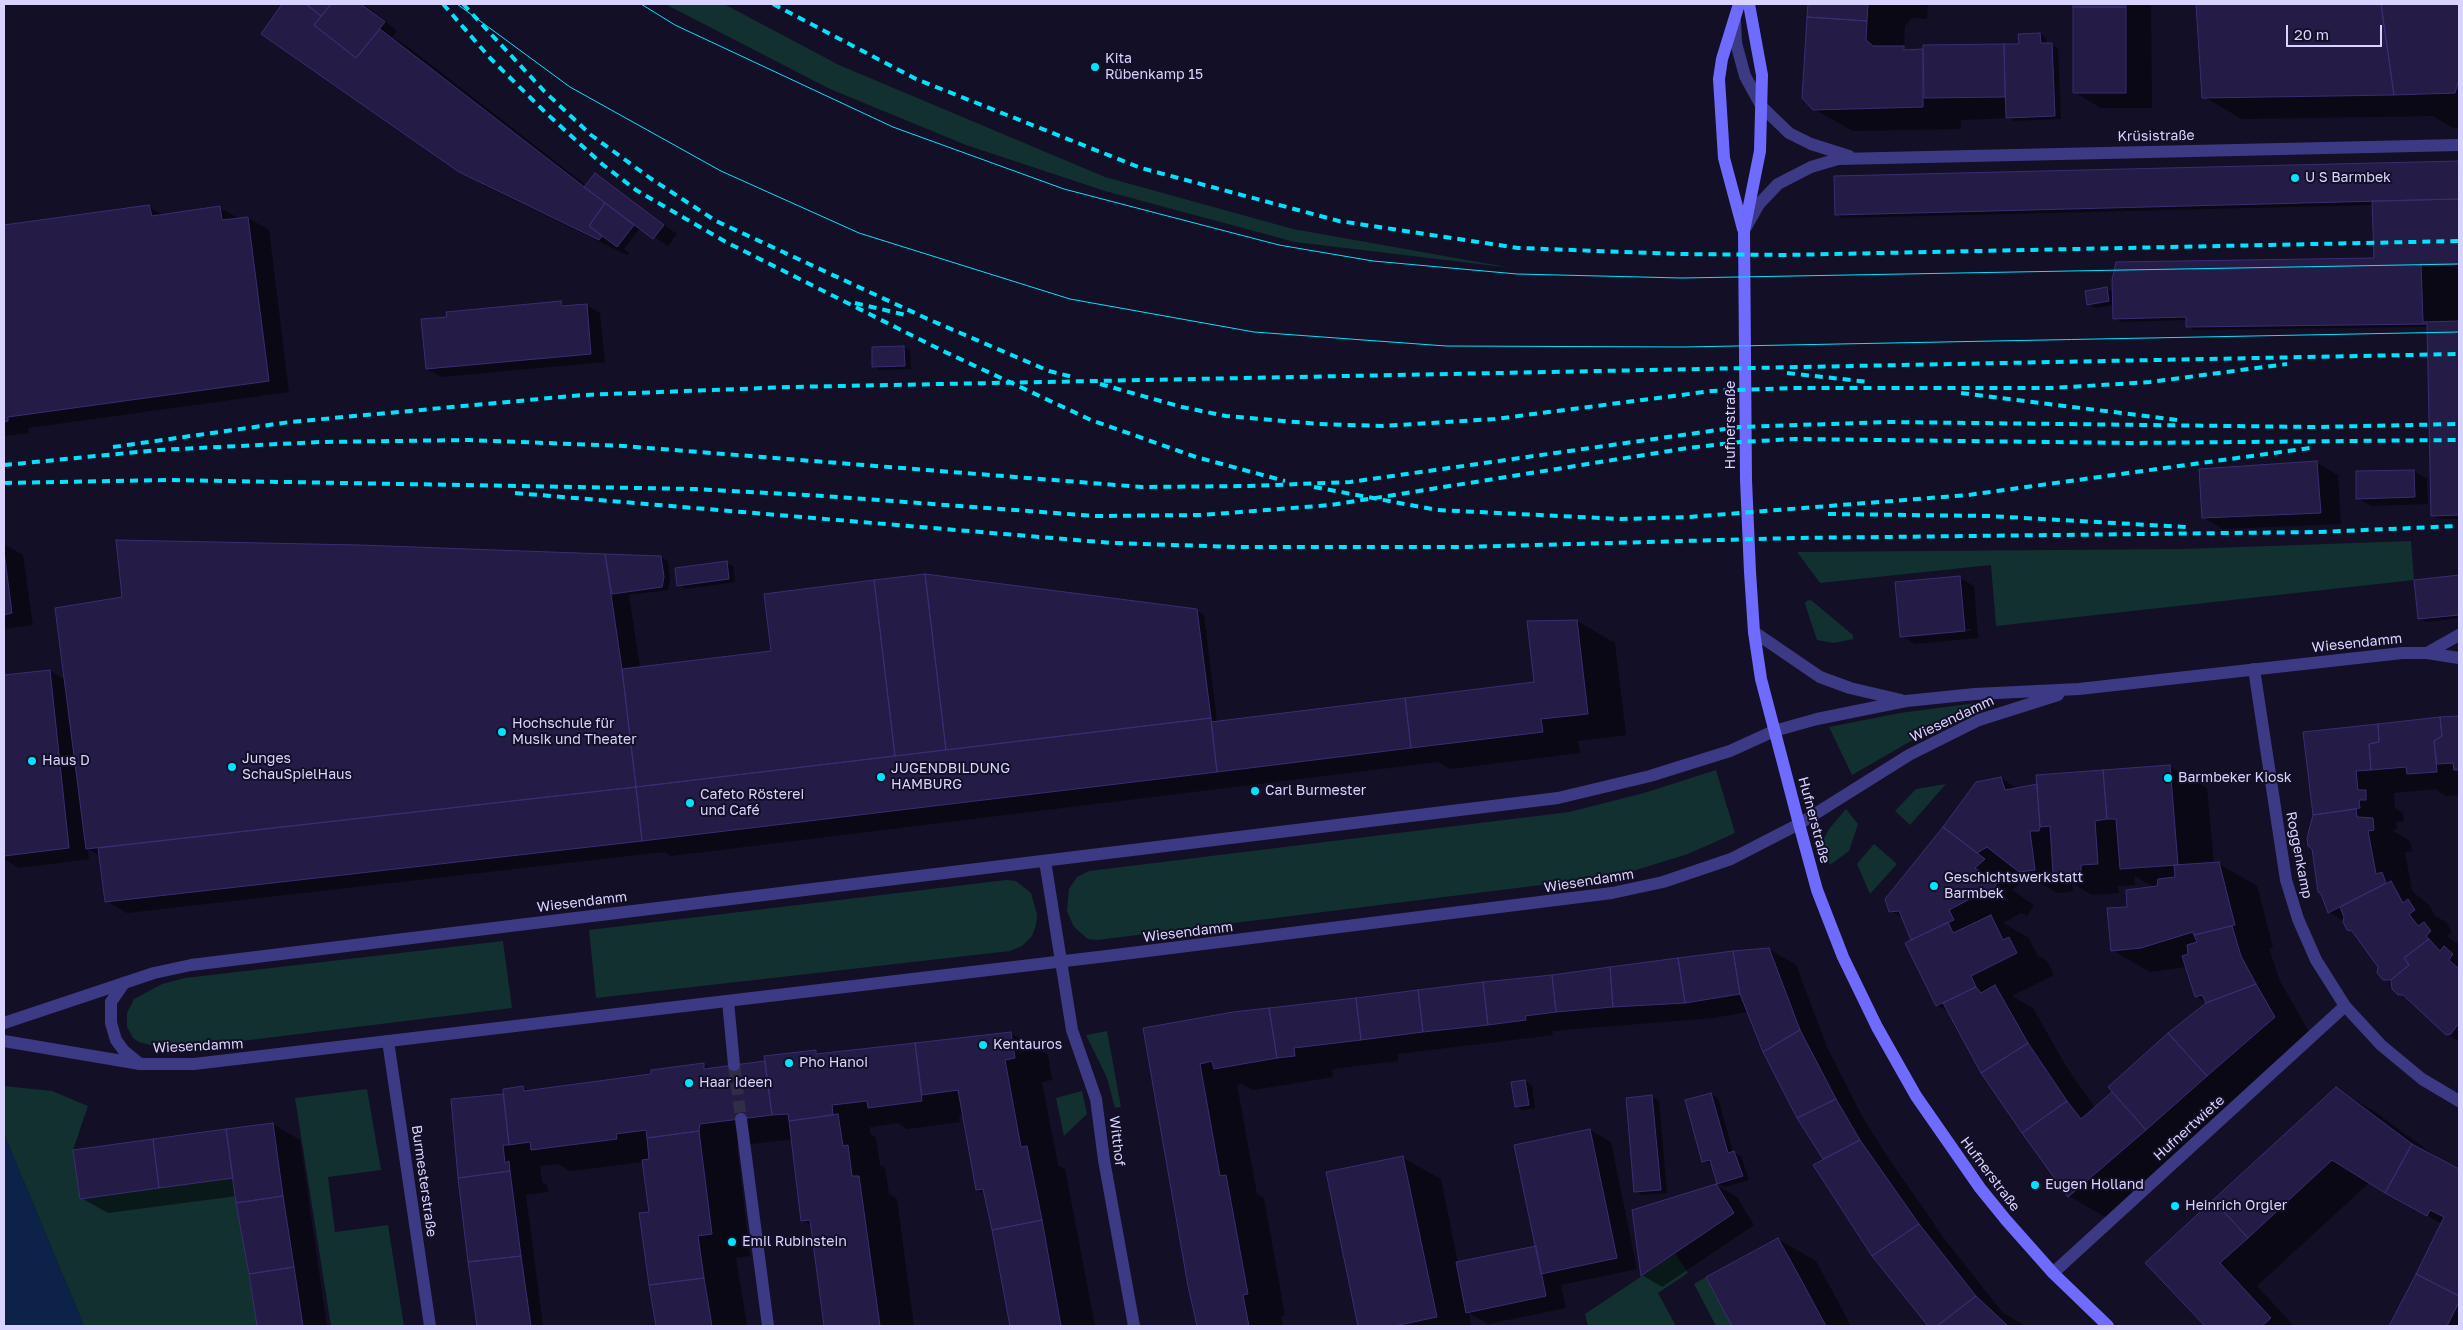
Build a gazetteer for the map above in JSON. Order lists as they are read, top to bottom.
{
  "streets": {
    "main road": ["Hufnerstraße"],
    "street": [
      "Krüsistraße",
      "Wiesendamm",
      "Roggenkamp",
      "Hufnertwiete",
      "Witthof",
      "Burmesterstraße"
    ]
  },
  "crossings": [
    ["Krüsistraße", "Hufnerstraße"],
    ["Hufnerstraße", "Wiesendamm"],
    ["Hufnerstraße", "Hufnertwiete"],
    ["Wiesendamm", "Roggenkamp"],
    ["Wiesendamm", "Witthof"],
    ["Wiesendamm", "Burmesterstraße"],
    ["Roggenkamp", "Hufnertwiete"]
  ],
  "places": [
    "Kita Rübenkamp 15",
    "U S Barmbek",
    "Hochschule für Musik und Theater",
    "Haus D",
    "Junges SchauSpielHaus",
    "JUGENDBILDUNG HAMBURG",
    "Barmbeker Kiosk",
    "Carl Burmester",
    "Cafeto Rösterei und Café",
    "Geschichtswerkstatt Barmbek",
    "Kentauros",
    "Pho Hanoi",
    "Haar Ideen",
    "Eugen Holland",
    "Heinrich Orgler",
    "Emil Rubinstein"
  ],
  "scale_bar": "20 m"
}
